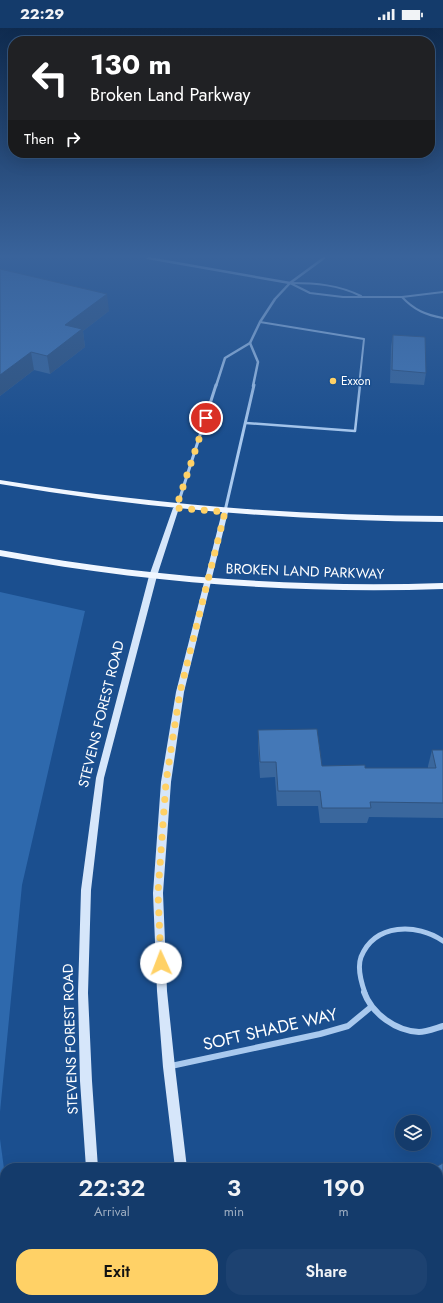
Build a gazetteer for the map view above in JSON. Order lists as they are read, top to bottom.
{
  "streets": {
    "main road": ["BROKEN LAND PARKWAY"],
    "street": ["STEVENS FOREST ROAD", "SOFT SHADE WAY"]
  },
  "crossings": [
    ["BROKEN LAND PARKWAY", "STEVENS FOREST ROAD"]
  ],
  "places": ["Exxon"],
  "page": {
    "status": "22:29",
    "turn": ["130 m", "Broken Land Parkway"],
    "then": "Then",
    "eta": [
      "22:32",
      "Arrival",
      "3",
      "min",
      "190",
      "m"
    ],
    "buttons": ["Exit", "Share"]
  }
}
